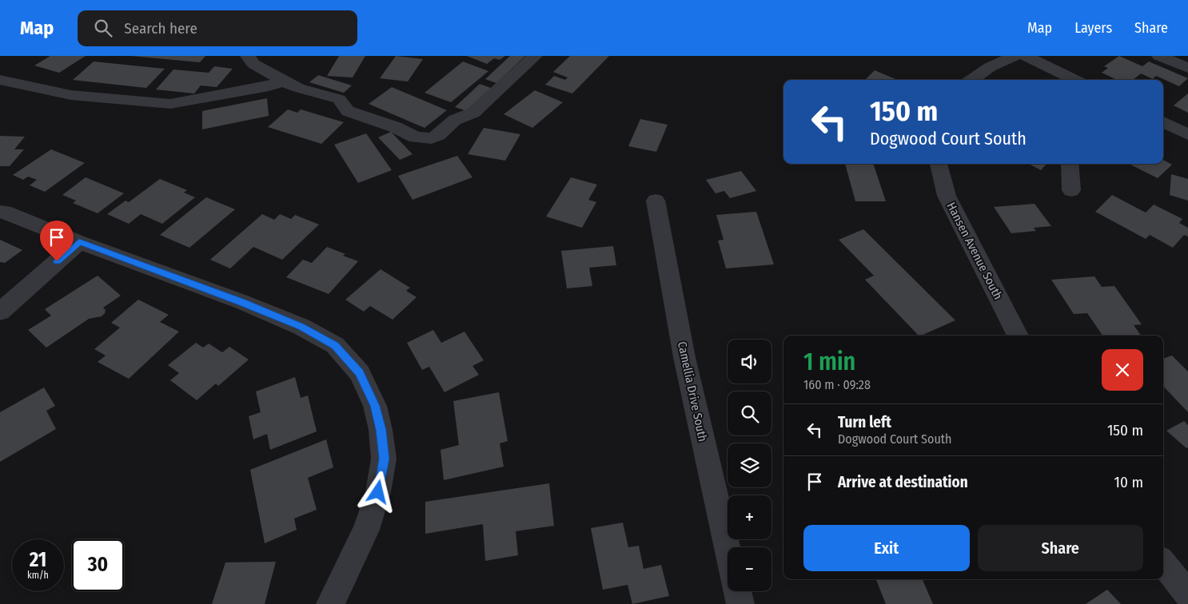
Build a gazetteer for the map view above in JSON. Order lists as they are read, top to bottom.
{
  "streets": {
    "street": ["Hansen Avenue South", "Camellia Drive South"]
  },
  "page": {
    "header": "Map",
    "search": "Search here",
    "nav": ["Map", "Layers", "Share"],
    "turn": ["150 m", "Dogwood Court South"],
    "heading": ["1 min", "160 m · 09:28"],
    "map_buttons": ["+", "−"],
    "list": [
      {
        "name": "Turn left",
        "note": "Dogwood Court South",
        "value": "150 m"
      },
      {
        "name": "Arrive at destination",
        "value": "10 m"
      }
    ],
    "buttons": ["Exit", "Share"],
    "speed": "21 km/h",
    "limit": "30"
  }
}
